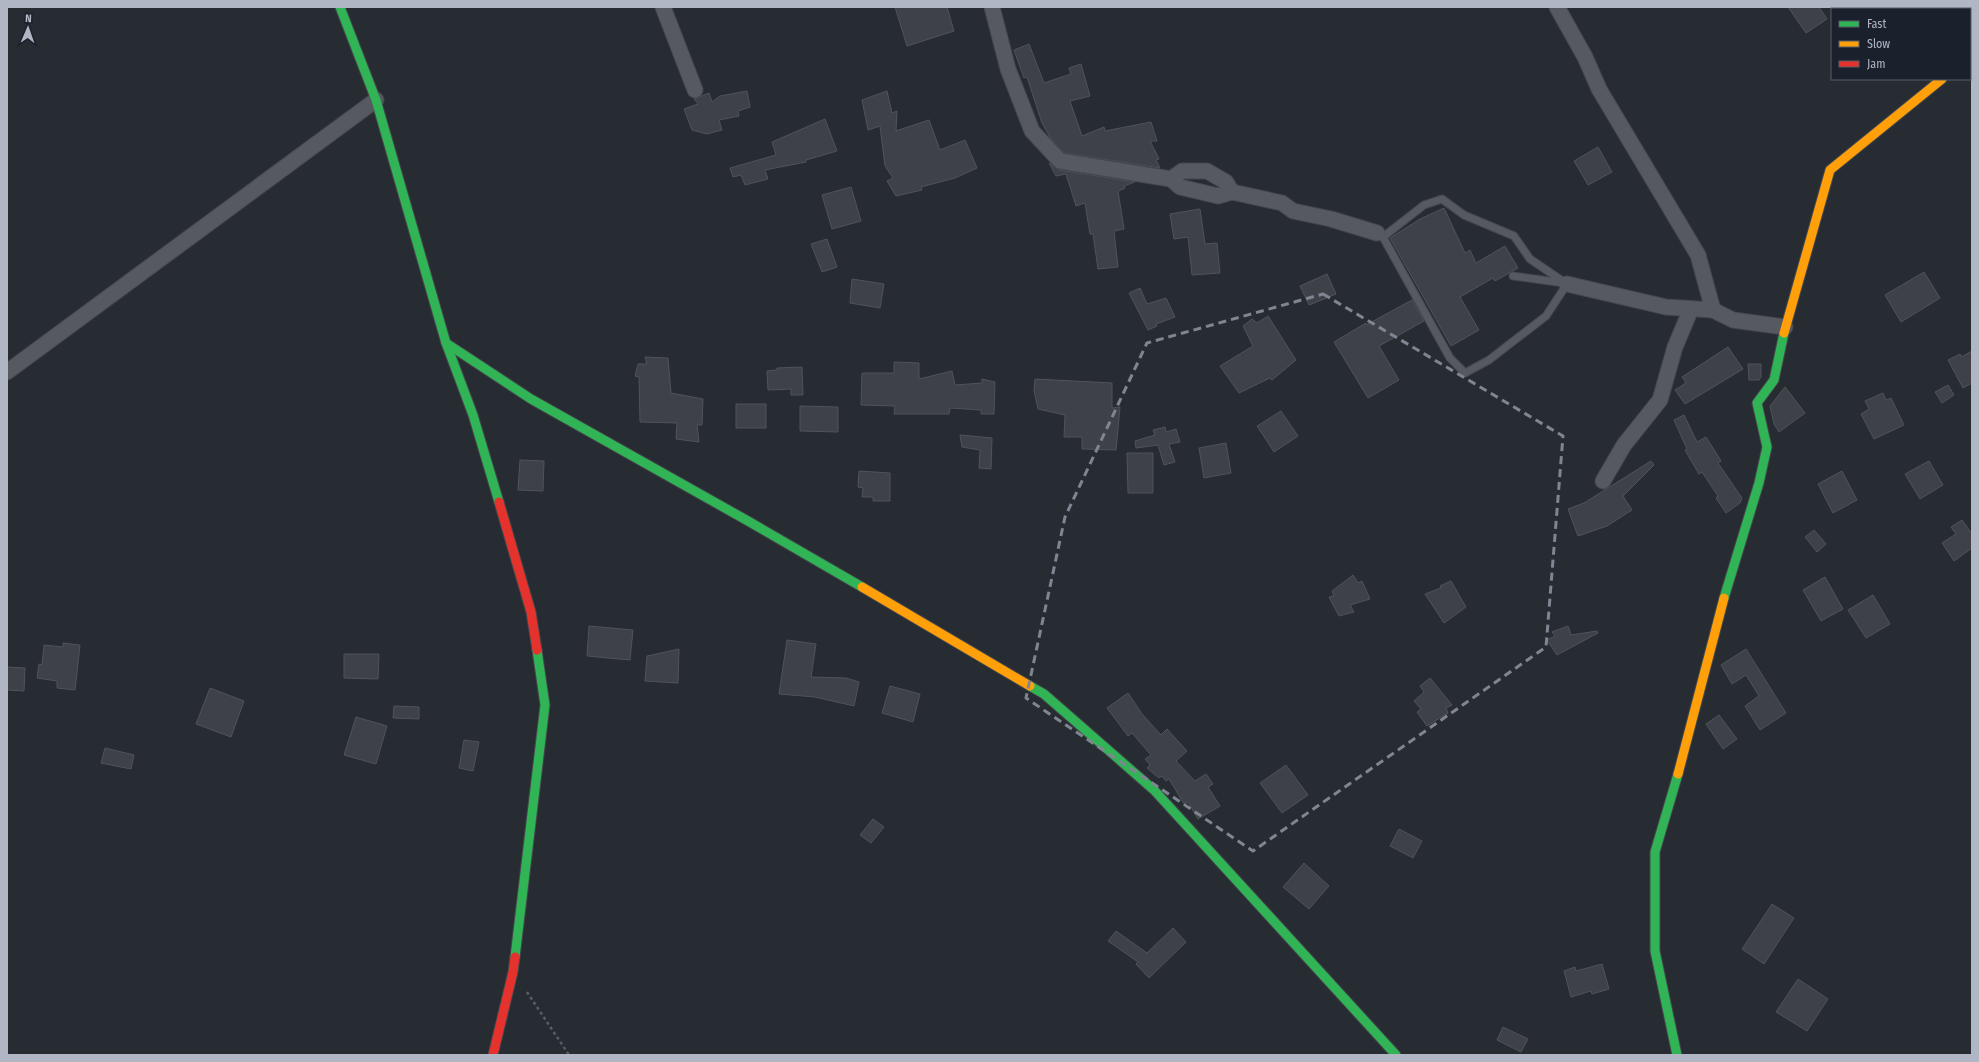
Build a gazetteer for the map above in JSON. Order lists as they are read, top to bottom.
{
  "legend": ["Fast", "Slow", "Jam"],
  "north": "top"
}
